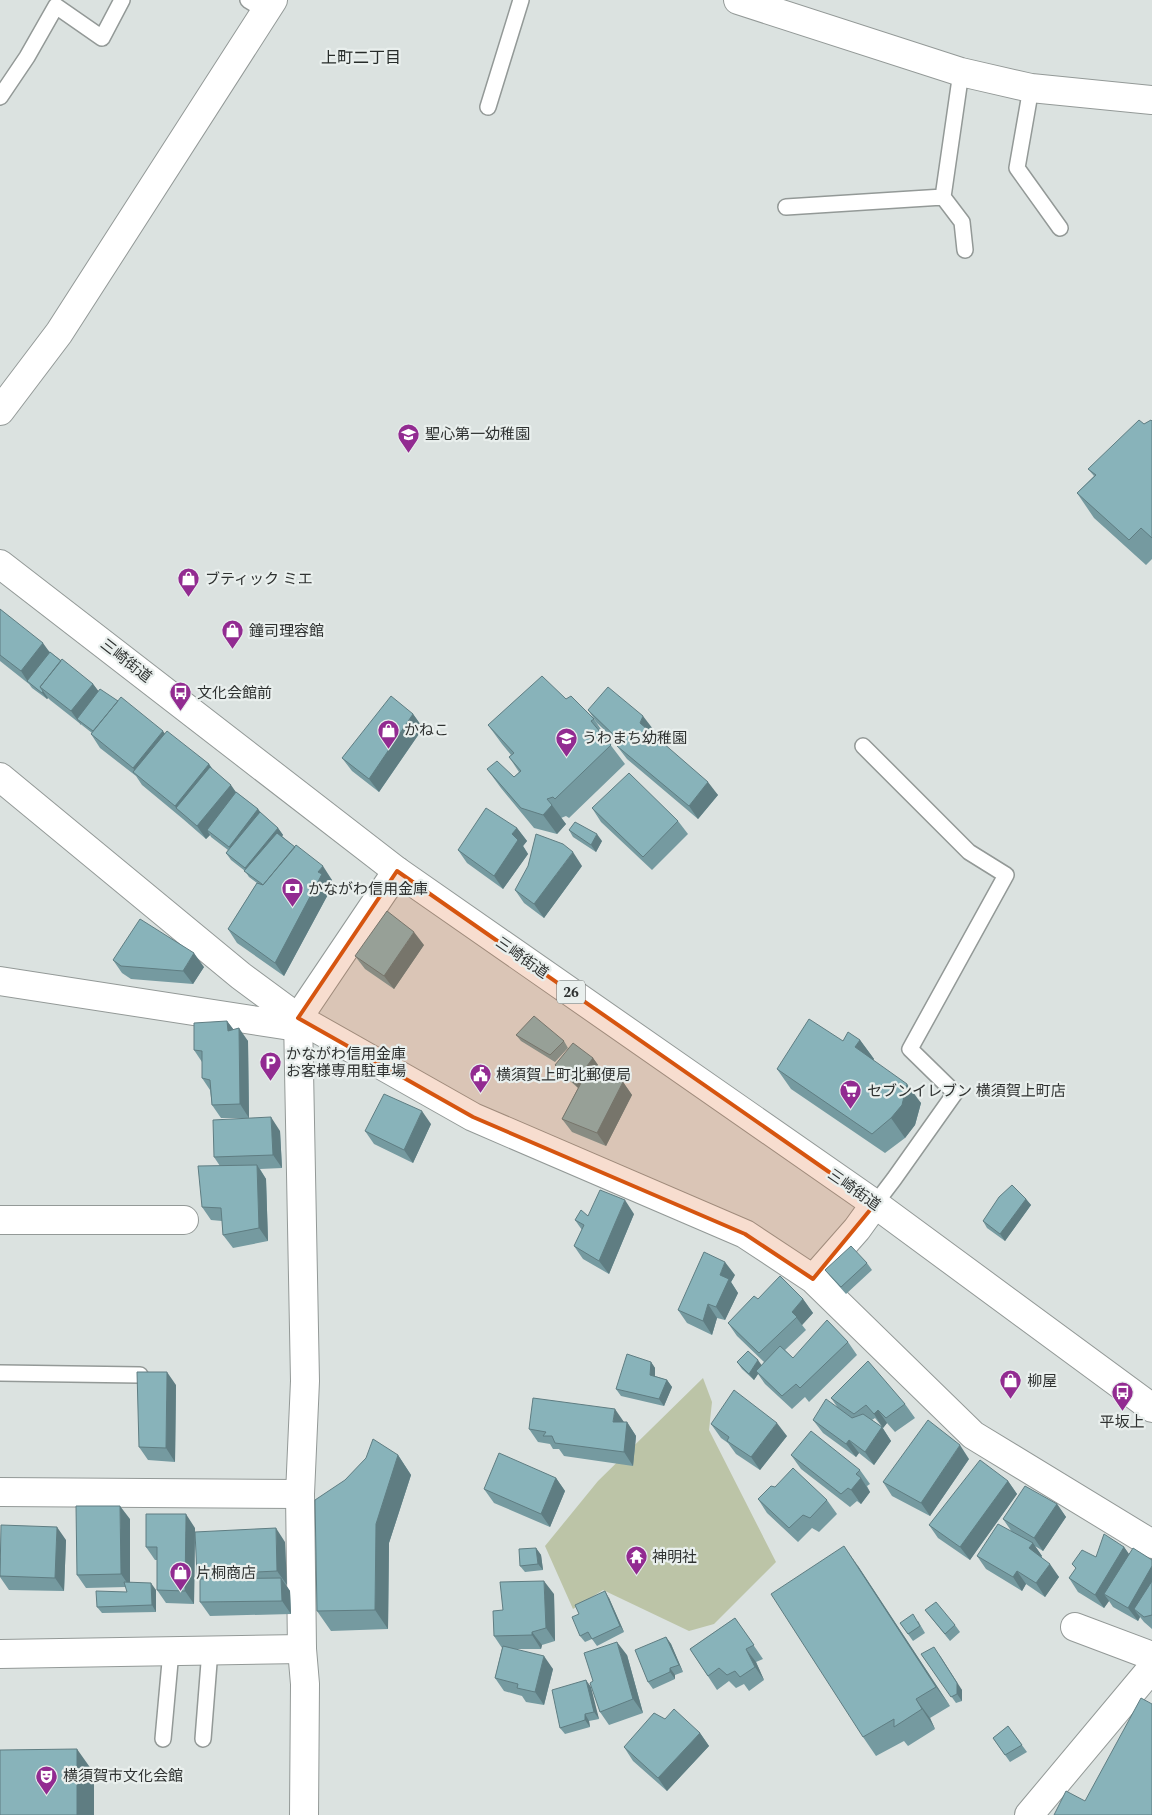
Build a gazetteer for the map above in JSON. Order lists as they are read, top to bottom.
{
  "streets": {
    "street": ["三崎街道", "26"]
  },
  "districts": ["上町二丁目"],
  "places": {
    "school or university": ["聖心第一幼稚園", "うわまち幼稚園"],
    "shop": [
      "ブティック ミエ",
      "鐘司理容館",
      "かねこ",
      "柳屋",
      "片桐商店"
    ],
    "bus stop": ["文化会館前", "平坂上"],
    "bank": ["かながわ信用金庫"],
    "parking": ["かながわ信用金庫 お客様専用駐車場"],
    "public building": ["横須賀上町北郵便局"],
    "supermarket": ["セブンイレブン 横須賀上町店"],
    "temple": ["神明社"],
    "theatre": ["横須賀市文化会館"]
  }
}
